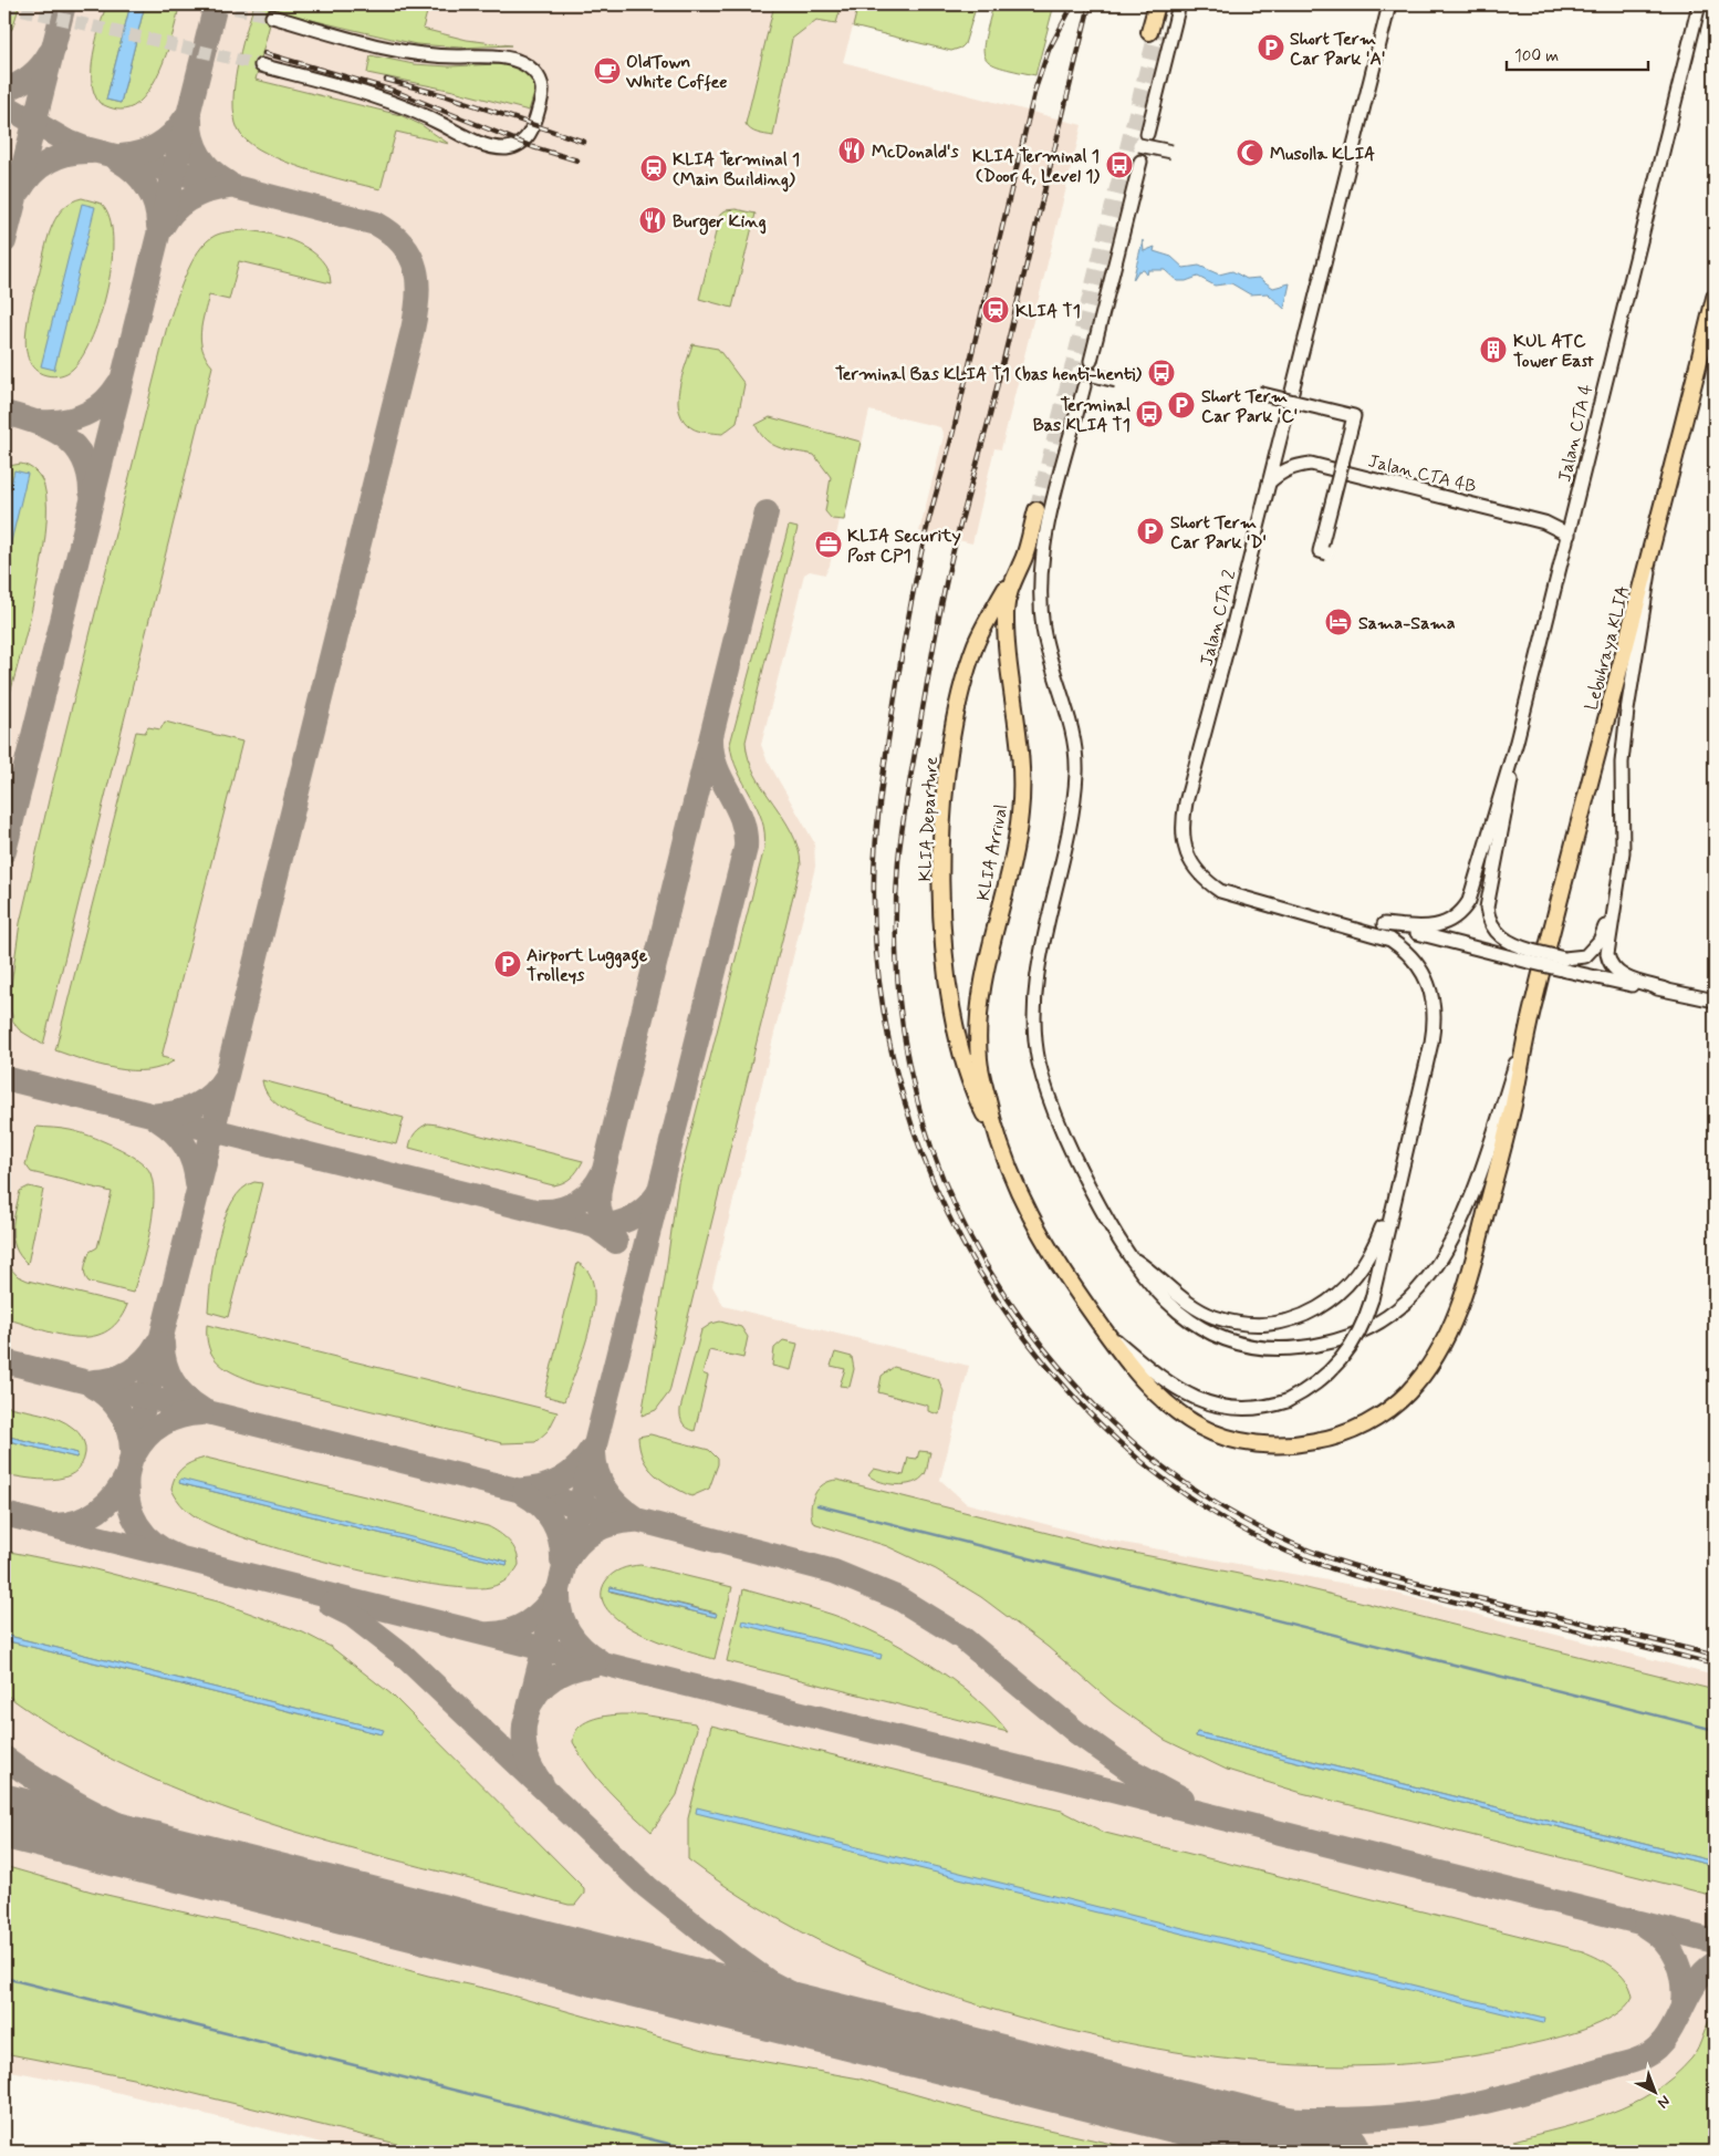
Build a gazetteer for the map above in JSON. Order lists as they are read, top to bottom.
{
  "streets": {
    "main road": ["Lebuhraya KLIA", "KLIA Departure", "KLIA Arrival"],
    "street": ["Jalan CTA 4", "Jalan CTA 4B", "Jalan CTA 2"]
  },
  "crossings": [
    ["Jalan CTA 4", "Jalan CTA 4B"],
    ["Jalan CTA 4B", "Jalan CTA 2"],
    ["Lebuhraya KLIA", "KLIA Departure"],
    ["Lebuhraya KLIA", "KLIA Arrival"],
    ["KLIA Departure", "KLIA Arrival"]
  ],
  "places": {
    "parking": [
      "Short Term Car Park 'A'",
      "Short Term Car Park 'C'",
      "Short Term Car Park 'D'",
      "Airport Luggage Trolleys"
    ],
    "cafe": ["OldTown White Coffee"],
    "restaurant": ["McDonald's", "Burger King"],
    "mosque": ["Musolla KLIA"],
    "bus stop": ["KLIA Terminal 1 (Door 4, Level 1)", "Terminal Bas KLIA T1 (bas henti-henti)", "Terminal Bas KLIA T1"],
    "station": ["KLIA Terminal 1 (Main Building)", "KLIA T1"],
    "building": ["KUL ATC Tower East"],
    "office": ["KLIA Security Post CP1"],
    "hotel": ["Sama-Sama"]
  },
  "scale_bar": "100 m",
  "north": "bottom right"
}
